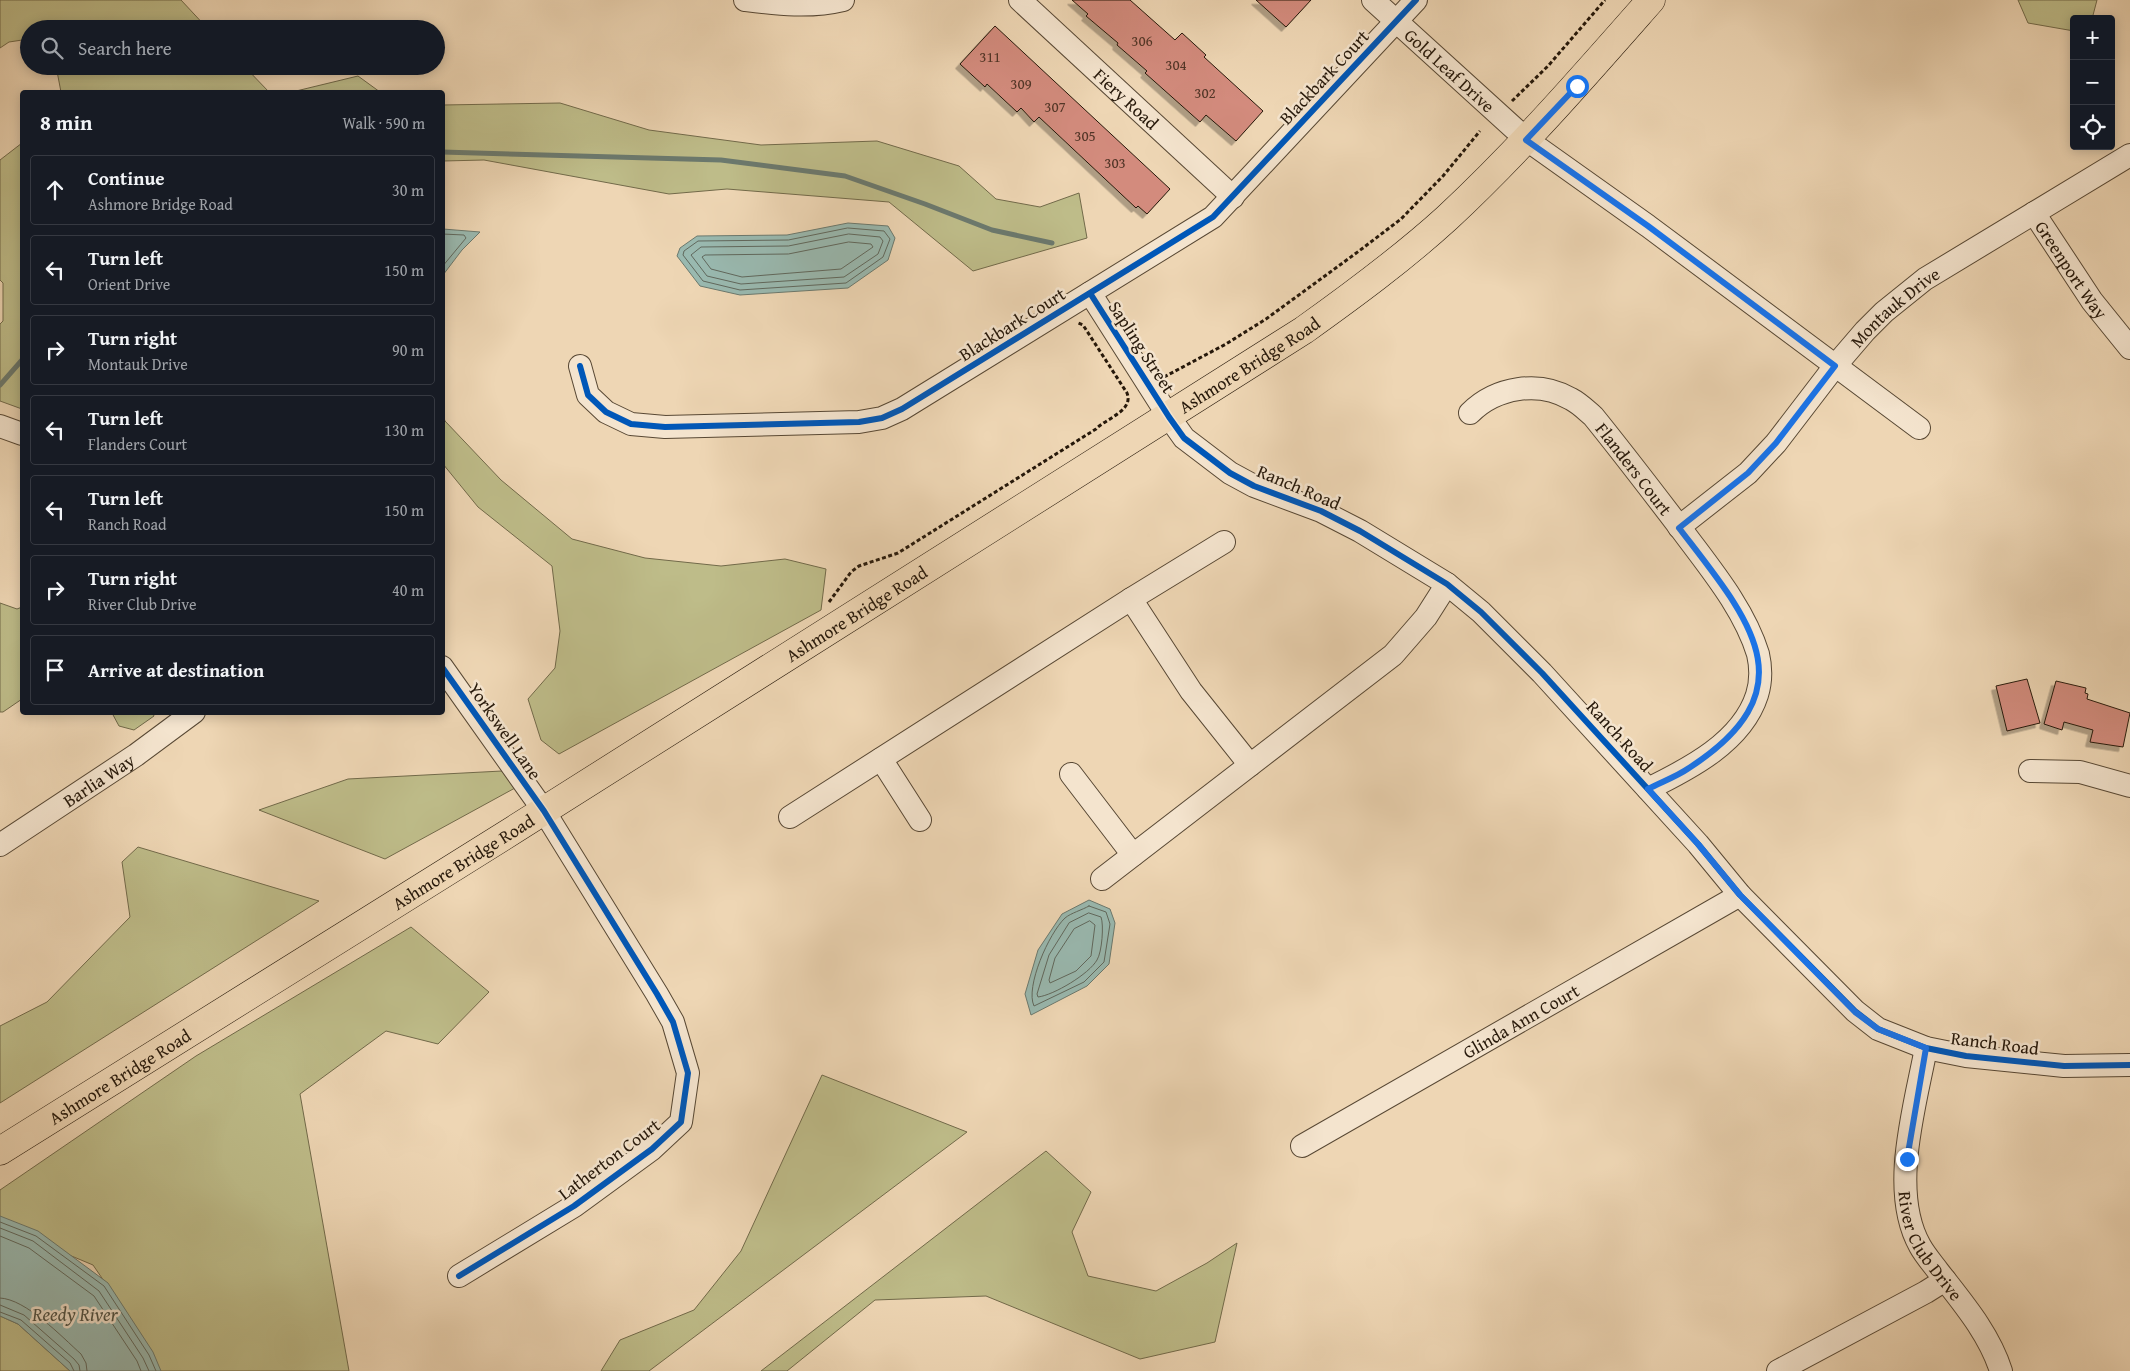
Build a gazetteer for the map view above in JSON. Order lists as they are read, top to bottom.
{
  "streets": {
    "main road": ["Ashmore Bridge Road"],
    "street": [
      "Gold Leaf Drive",
      "Blackbark Court",
      "Fiery Road",
      "Greenport Way",
      "Montauk Drive",
      "Sapling Street",
      "Flanders Court",
      "Ranch Road",
      "Yorkswell Lane",
      "Barlia Way",
      "Glinda Ann Court",
      "Latherton Court",
      "River Club Drive"
    ]
  },
  "crossings": [
    ["Gold Leaf Drive", "Blackbark Court"],
    ["Gold Leaf Drive", "Montauk Drive"],
    ["Gold Leaf Drive", "Ashmore Bridge Road"],
    ["Blackbark Court", "Fiery Road"],
    ["Blackbark Court", "Sapling Street"],
    ["Greenport Way", "Montauk Drive"],
    ["Montauk Drive", "Flanders Court"],
    ["Sapling Street", "Ashmore Bridge Road"],
    ["Sapling Street", "Ranch Road"],
    ["Ashmore Bridge Road", "Ranch Road"],
    ["Ashmore Bridge Road", "Yorkswell Lane"],
    ["Ashmore Bridge Road", "Latherton Court"],
    ["Flanders Court", "Ranch Road"],
    ["Ranch Road", "Glinda Ann Court"],
    ["Ranch Road", "River Club Drive"],
    ["Yorkswell Lane", "Latherton Court"]
  ],
  "water": ["Reedy River"],
  "house_numbers": [
    "306",
    "311",
    "304",
    "309",
    "302",
    "307",
    "305",
    "303"
  ],
  "page": {
    "map_buttons": ["+", "−"],
    "search": "Search here",
    "heading": ["8 min", "Walk · 590 m"],
    "list": [
      ["Continue", "Ashmore Bridge Road", "30 m"],
      ["Turn left", "Orient Drive", "150 m"],
      ["Turn right", "Montauk Drive", "90 m"],
      ["Turn left", "Flanders Court", "130 m"],
      ["Turn left", "Ranch Road", "150 m"],
      ["Turn right", "River Club Drive", "40 m"],
      "Arrive at destination"
    ]
  }
}
